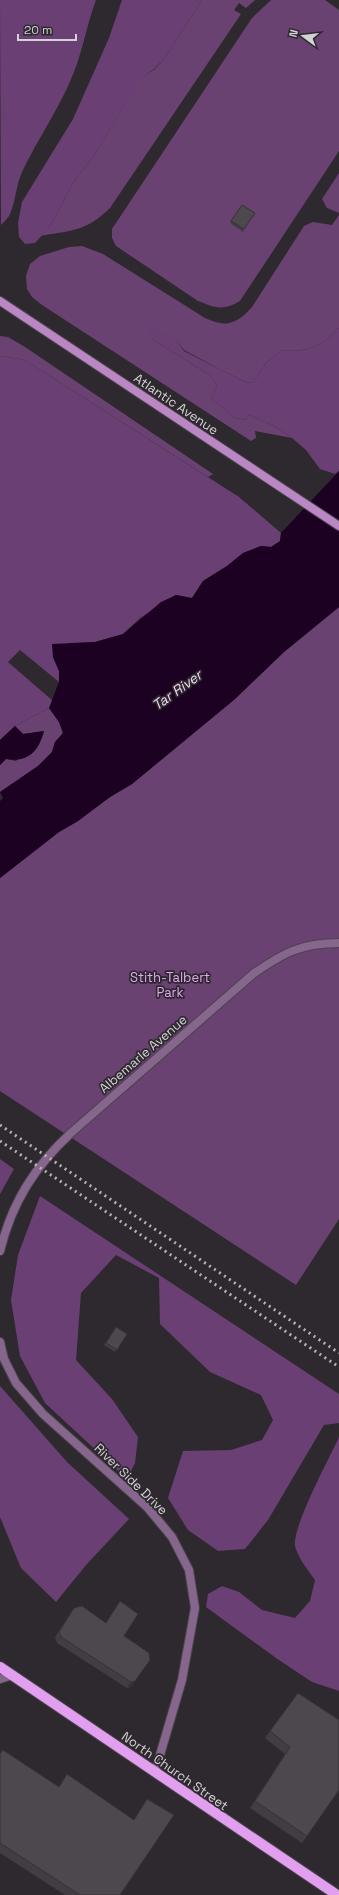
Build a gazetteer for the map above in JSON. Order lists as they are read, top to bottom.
{
  "streets": {
    "main road": ["Atlantic Avenue", "North Church Street"],
    "street": ["Albemarle Avenue", "River Side Drive"]
  },
  "crossings": [
    ["River Side Drive", "North Church Street"]
  ],
  "water": ["Tar River"],
  "parks": ["Stith-Talbert Park"],
  "scale_bar": "20 m",
  "north": "left"
}
